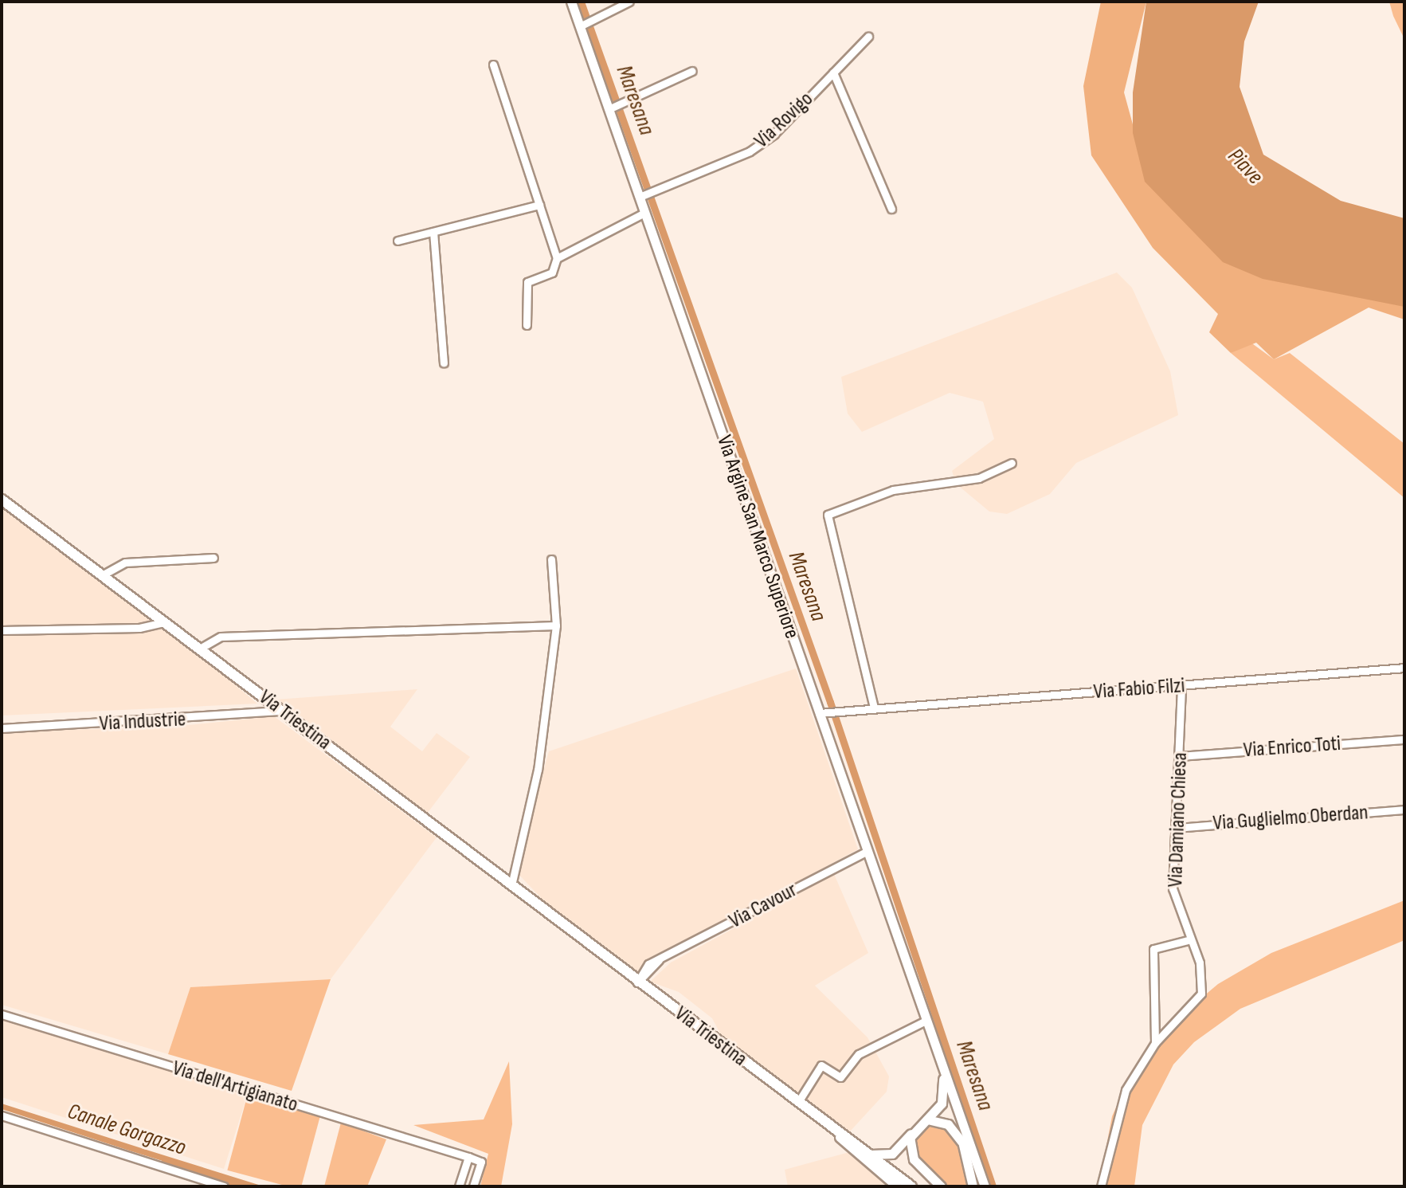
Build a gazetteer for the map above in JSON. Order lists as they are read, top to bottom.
{
  "streets": {
    "main road": ["Via Triestina"],
    "street": [
      "Via Rovigo",
      "Via Argine San Marco Superiore",
      "Via Fabio Filzi",
      "Via Industrie",
      "Via Enrico Toti",
      "Via Guglielmo Oberdan",
      "Via Damiano Chiesa",
      "Via Cavour",
      "Via dell'Artigianato"
    ]
  },
  "crossings": [
    ["Via Rovigo", "Via Argine San Marco Superiore"],
    ["Via Argine San Marco Superiore", "Via Fabio Filzi"],
    ["Via Argine San Marco Superiore", "Via Cavour"],
    ["Via Fabio Filzi", "Via Damiano Chiesa"],
    ["Via Triestina", "Via Industrie"],
    ["Via Triestina", "Via Cavour"],
    ["Via Enrico Toti", "Via Damiano Chiesa"],
    ["Via Guglielmo Oberdan", "Via Damiano Chiesa"]
  ],
  "water": ["Maresana", "Piave", "Canale Gorgazzo"]
}
